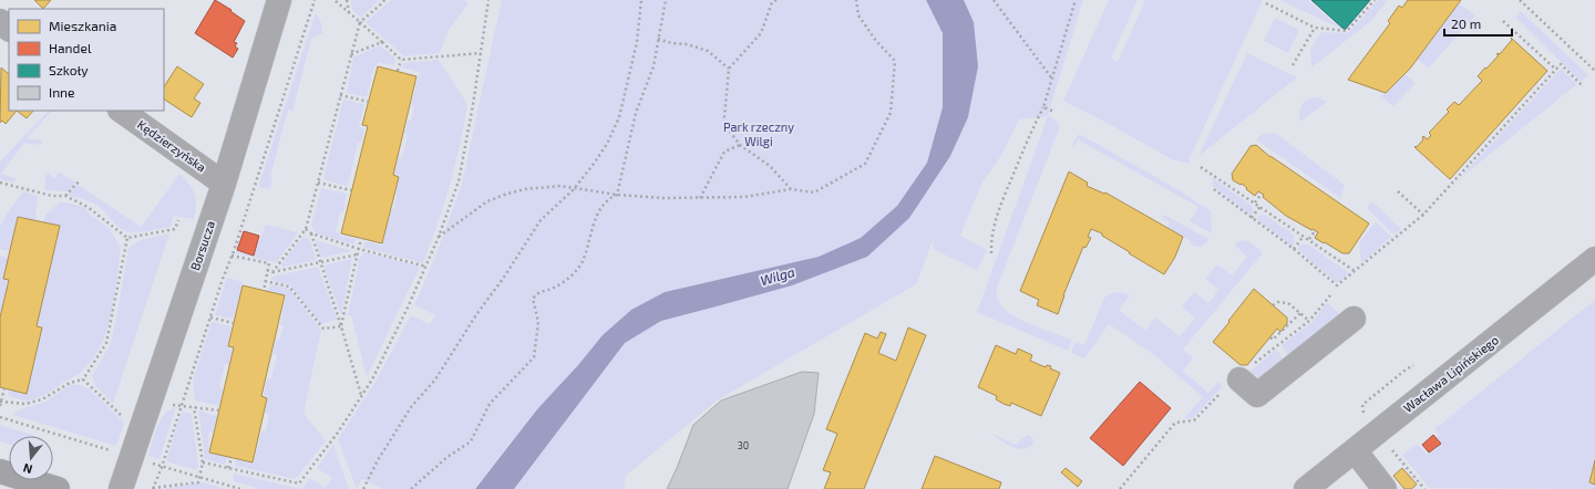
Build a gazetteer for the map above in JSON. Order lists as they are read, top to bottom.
{
  "streets": {
    "street": ["Kędzierzyńska", "Borsucza", "Wacława Lipińskiego"]
  },
  "crossings": [
    ["Kędzierzyńska", "Borsucza"]
  ],
  "water": ["Wilga"],
  "parks": ["Park rzeczny Wilgi"],
  "house_numbers": ["30"],
  "legend": [
    "Mieszkania",
    "Handel",
    "Szkoły",
    "Inne"
  ],
  "scale_bar": "20 m",
  "north": "bottom"
}
